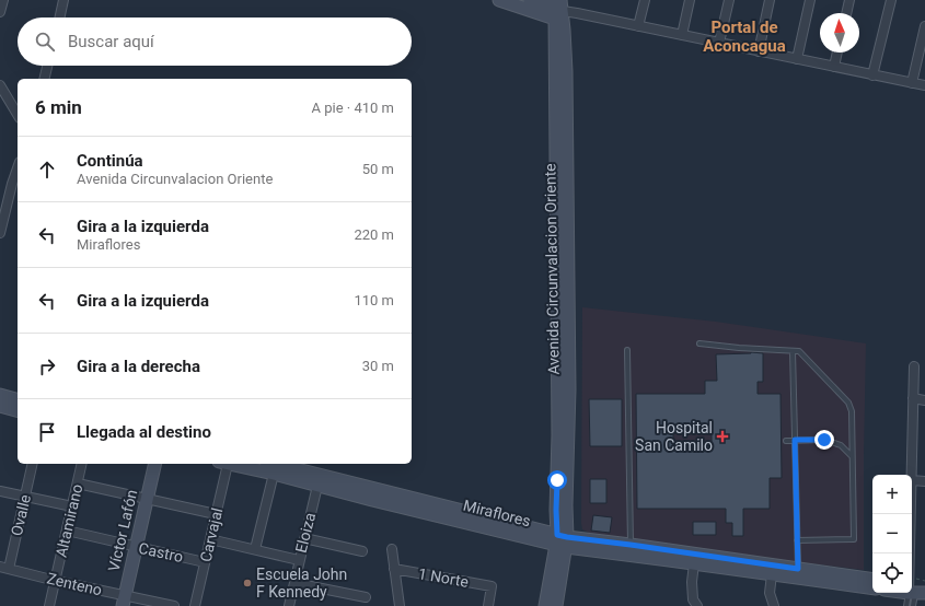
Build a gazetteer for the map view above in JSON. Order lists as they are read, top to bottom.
{
  "streets": {
    "main road": ["Avenida Circunvalacion Oriente", "Miraflores", "Víctor Lafón"],
    "street": [
      "Ovalle",
      "Altamirano",
      "Eloiza",
      "Carvajal",
      "Castro",
      "1 Norte",
      "Zenteno"
    ]
  },
  "crossings": [
    ["Avenida Circunvalacion Oriente", "Miraflores"],
    ["Miraflores", "Eloiza"],
    ["Ovalle", "Zenteno"],
    ["Altamirano", "Castro"],
    ["Altamirano", "Zenteno"],
    ["Víctor Lafón", "Castro"],
    ["Víctor Lafón", "Zenteno"],
    ["Carvajal", "Castro"]
  ],
  "districts": ["Portal de Aconcagua"],
  "places": {
    "health": ["Hospital San Camilo"],
    "other": ["Escuela John F Kennedy"]
  },
  "north": "top",
  "page": {
    "search": "Buscar aquí",
    "heading": ["6 min", "A pie · 410 m"],
    "list": [
      ["Continúa", "Avenida Circunvalacion Oriente", "50 m"],
      ["Gira a la izquierda", "Miraflores", "220 m"],
      ["Gira a la izquierda", "110 m"],
      ["Gira a la derecha", "30 m"],
      "Llegada al destino"
    ],
    "map_buttons": ["+", "−"]
  }
}
